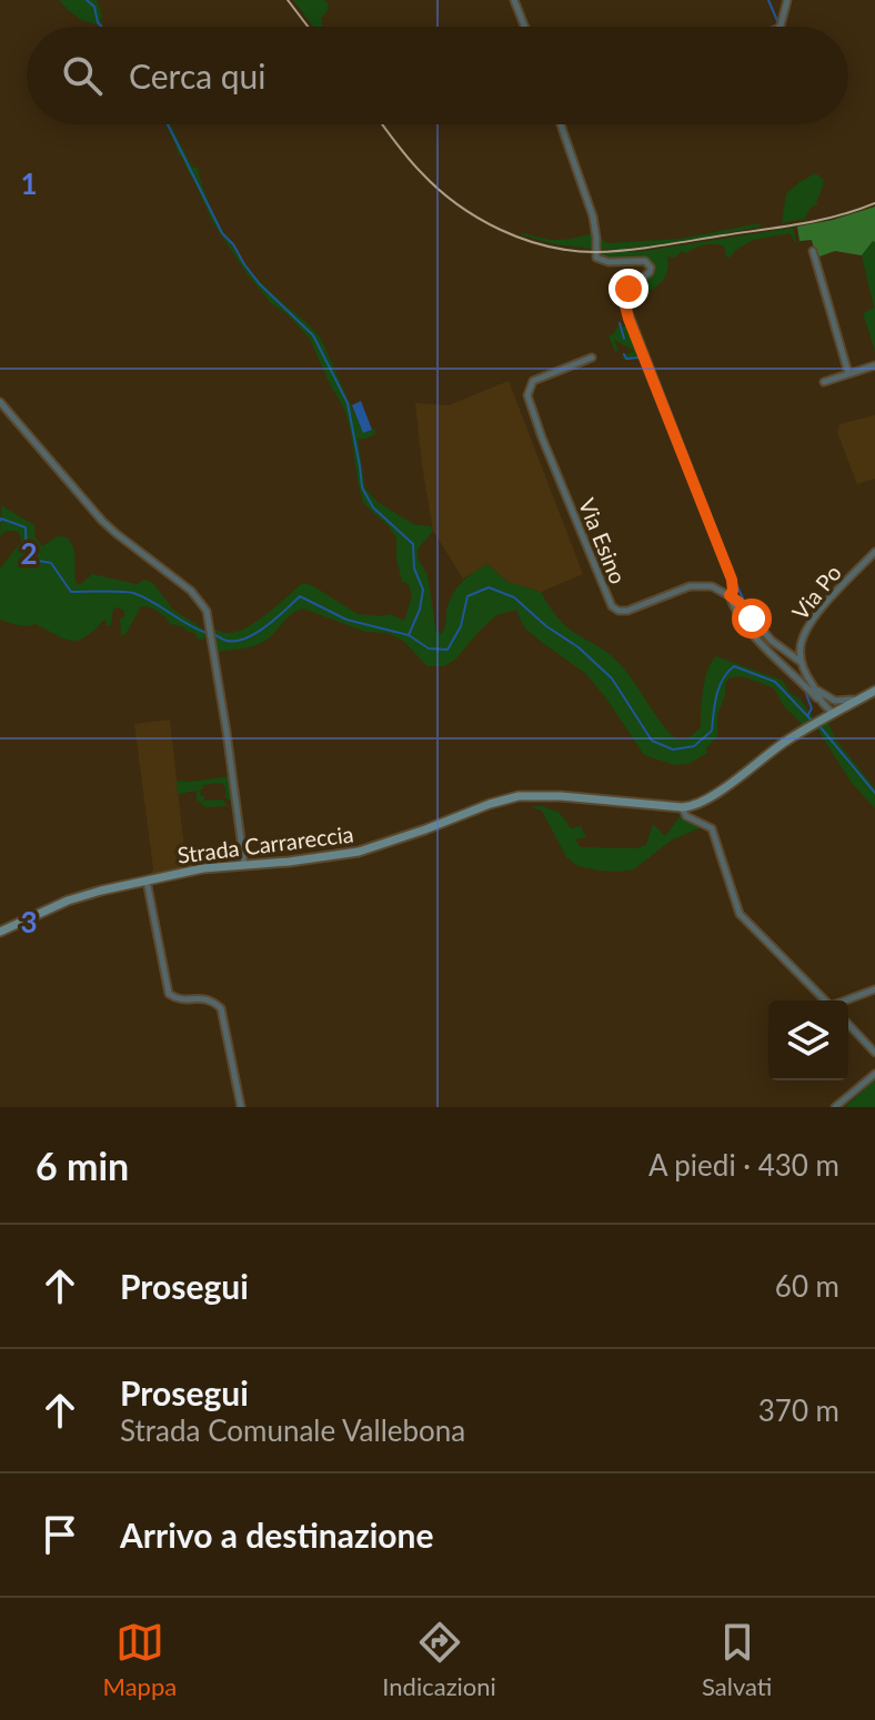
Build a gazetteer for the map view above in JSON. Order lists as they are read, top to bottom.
{
  "streets": {
    "main road": ["Strada Carrareccia"],
    "street": ["Via Esino", "Via Po"]
  },
  "page": {
    "search": "Cerca qui",
    "heading": ["6 min", "A piedi · 430 m"],
    "list": [
      ["Prosegui", "60 m"],
      ["Prosegui", "Strada Comunale Vallebona", "370 m"],
      "Arrivo a destinazione"
    ],
    "nav": ["Mappa", "Indicazioni", "Salvati"]
  },
  "grid": {
    "rows": ["1", "2", "3"]
  }
}
